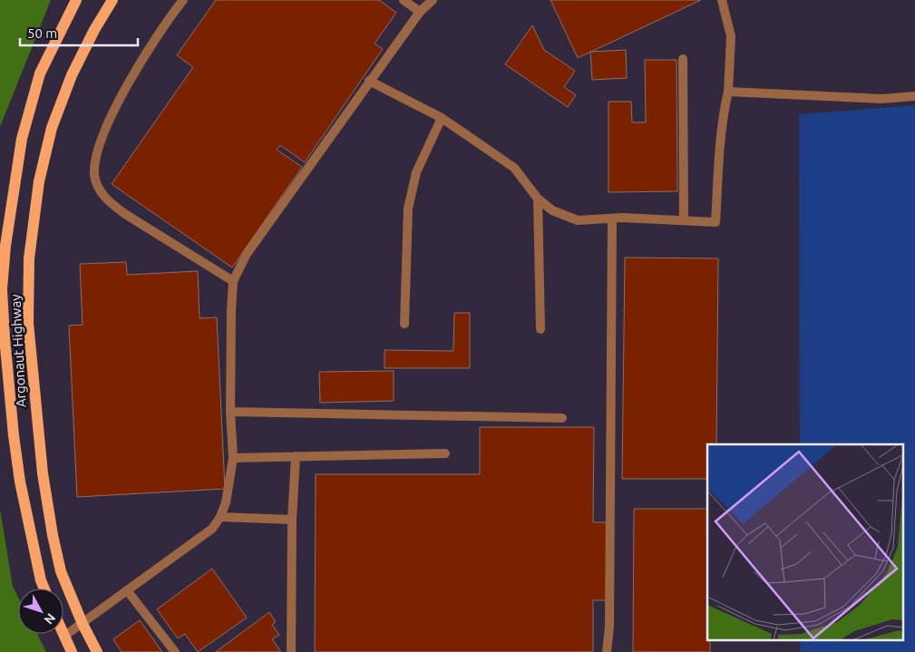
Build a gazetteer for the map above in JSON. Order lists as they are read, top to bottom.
{
  "streets": {
    "main road": ["Argonaut Highway"]
  },
  "scale_bar": "50 m",
  "north": "bottom right"
}
